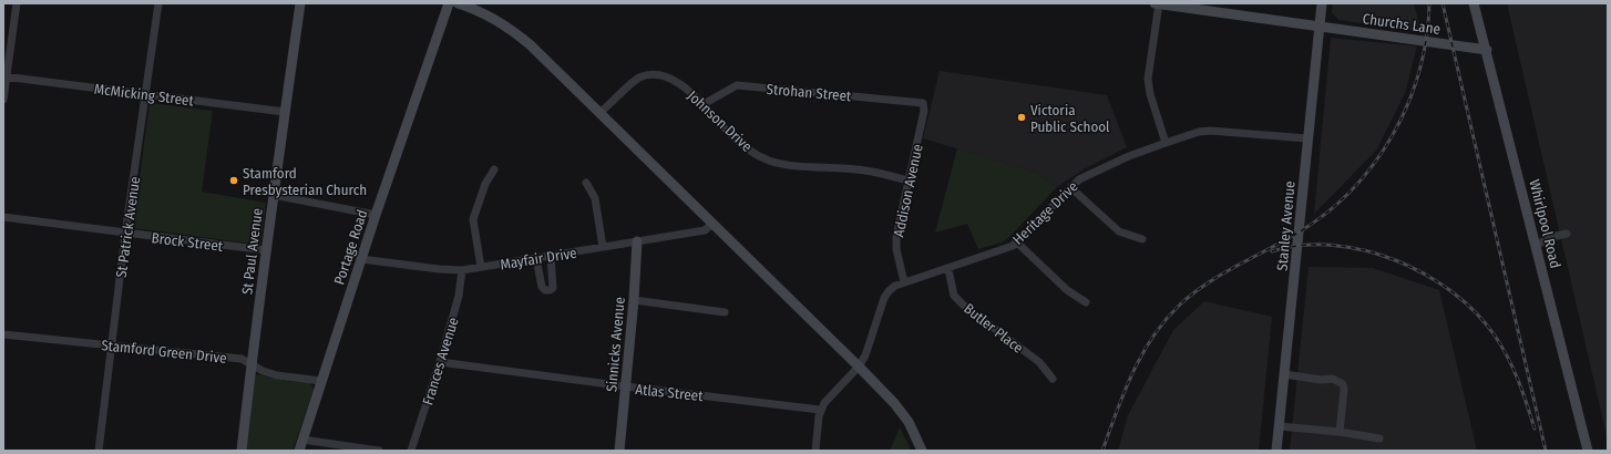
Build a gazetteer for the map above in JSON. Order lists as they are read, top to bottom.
{
  "streets": {
    "street": [
      "Churchs Lane",
      "Strohan Street",
      "McMicking Street",
      "Johnson Drive",
      "Addison Avenue",
      "Heritage Drive",
      "Whirlpool Road",
      "Stanley Avenue",
      "St Patrick Avenue",
      "Brock Street",
      "Portage Road",
      "St Paul Avenue",
      "Mayfair Drive",
      "Butler Place",
      "Sinnicks Avenue",
      "Stamford Green Drive",
      "Frances Avenue",
      "Atlas Street"
    ]
  },
  "crossings": [
    ["Churchs Lane", "Whirlpool Road"],
    ["Churchs Lane", "Stanley Avenue"],
    ["Strohan Street", "Johnson Drive"],
    ["Strohan Street", "Addison Avenue"],
    ["McMicking Street", "St Patrick Avenue"],
    ["McMicking Street", "St Paul Avenue"],
    ["Johnson Drive", "Addison Avenue"],
    ["Addison Avenue", "Heritage Drive"],
    ["Heritage Drive", "Stanley Avenue"],
    ["Heritage Drive", "Butler Place"],
    ["Heritage Drive", "Atlas Street"],
    ["St Patrick Avenue", "Brock Street"],
    ["St Patrick Avenue", "Stamford Green Drive"],
    ["Brock Street", "St Paul Avenue"],
    ["Portage Road", "Mayfair Drive"],
    ["Portage Road", "Stamford Green Drive"],
    ["St Paul Avenue", "Stamford Green Drive"],
    ["Mayfair Drive", "Sinnicks Avenue"],
    ["Mayfair Drive", "Frances Avenue"],
    ["Sinnicks Avenue", "Atlas Street"],
    ["Frances Avenue", "Atlas Street"]
  ],
  "places": ["Victoria Public School", "Stamford Presbysterian Church"]
}
